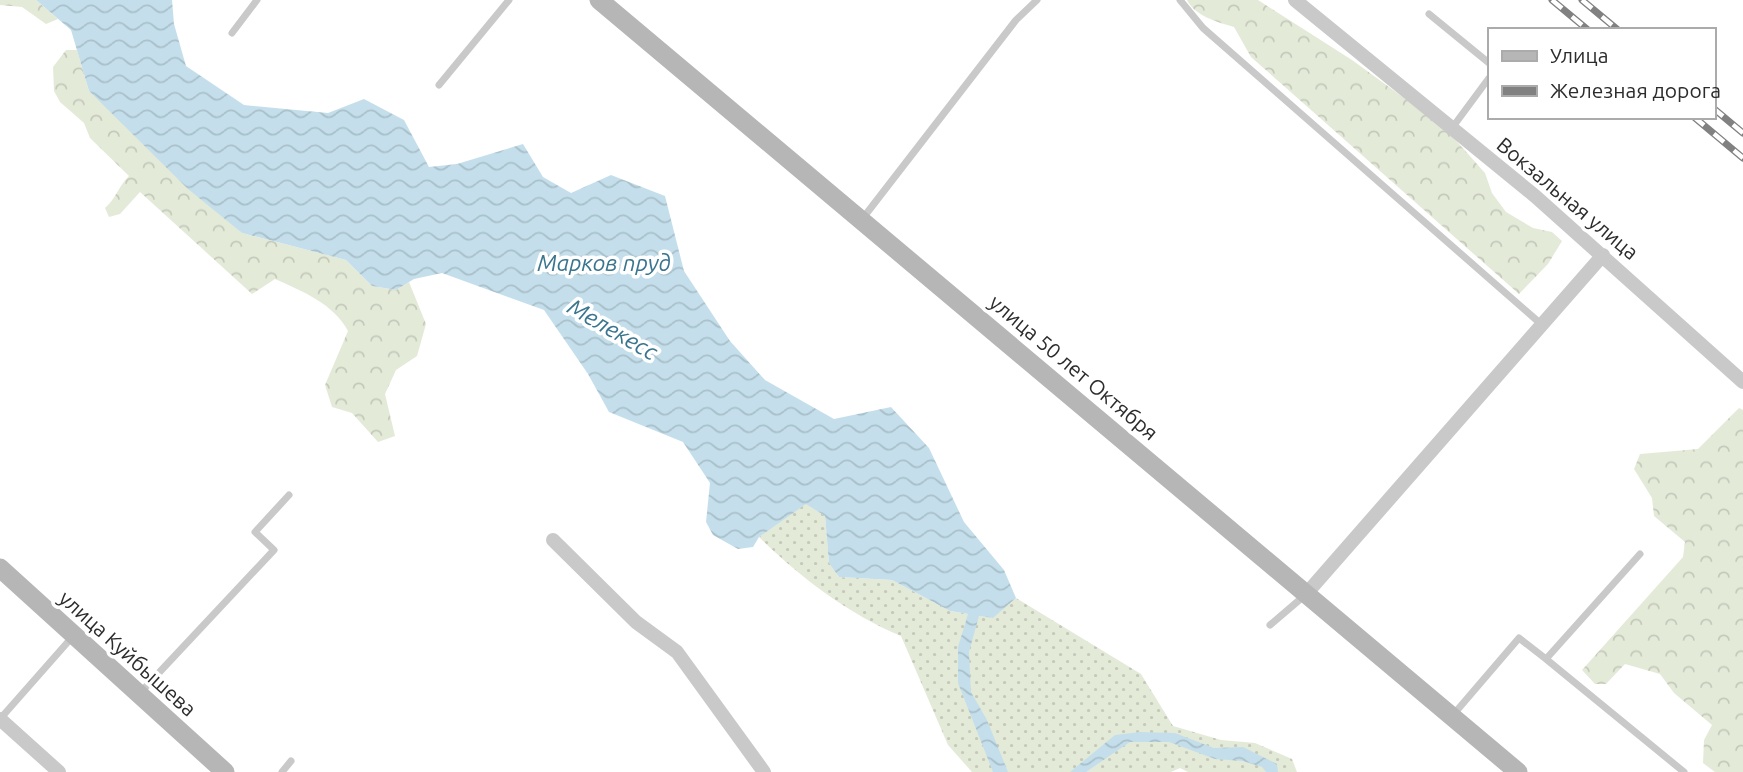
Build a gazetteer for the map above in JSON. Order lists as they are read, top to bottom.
{
  "streets": {
    "main road": ["улица 50 лет Октября", "улица Куйбышева"],
    "street": ["Вокзальная улица"]
  },
  "water": ["Марков пруд", "Мелекесс"],
  "legend": ["Улица", "Железная дорога"]
}
